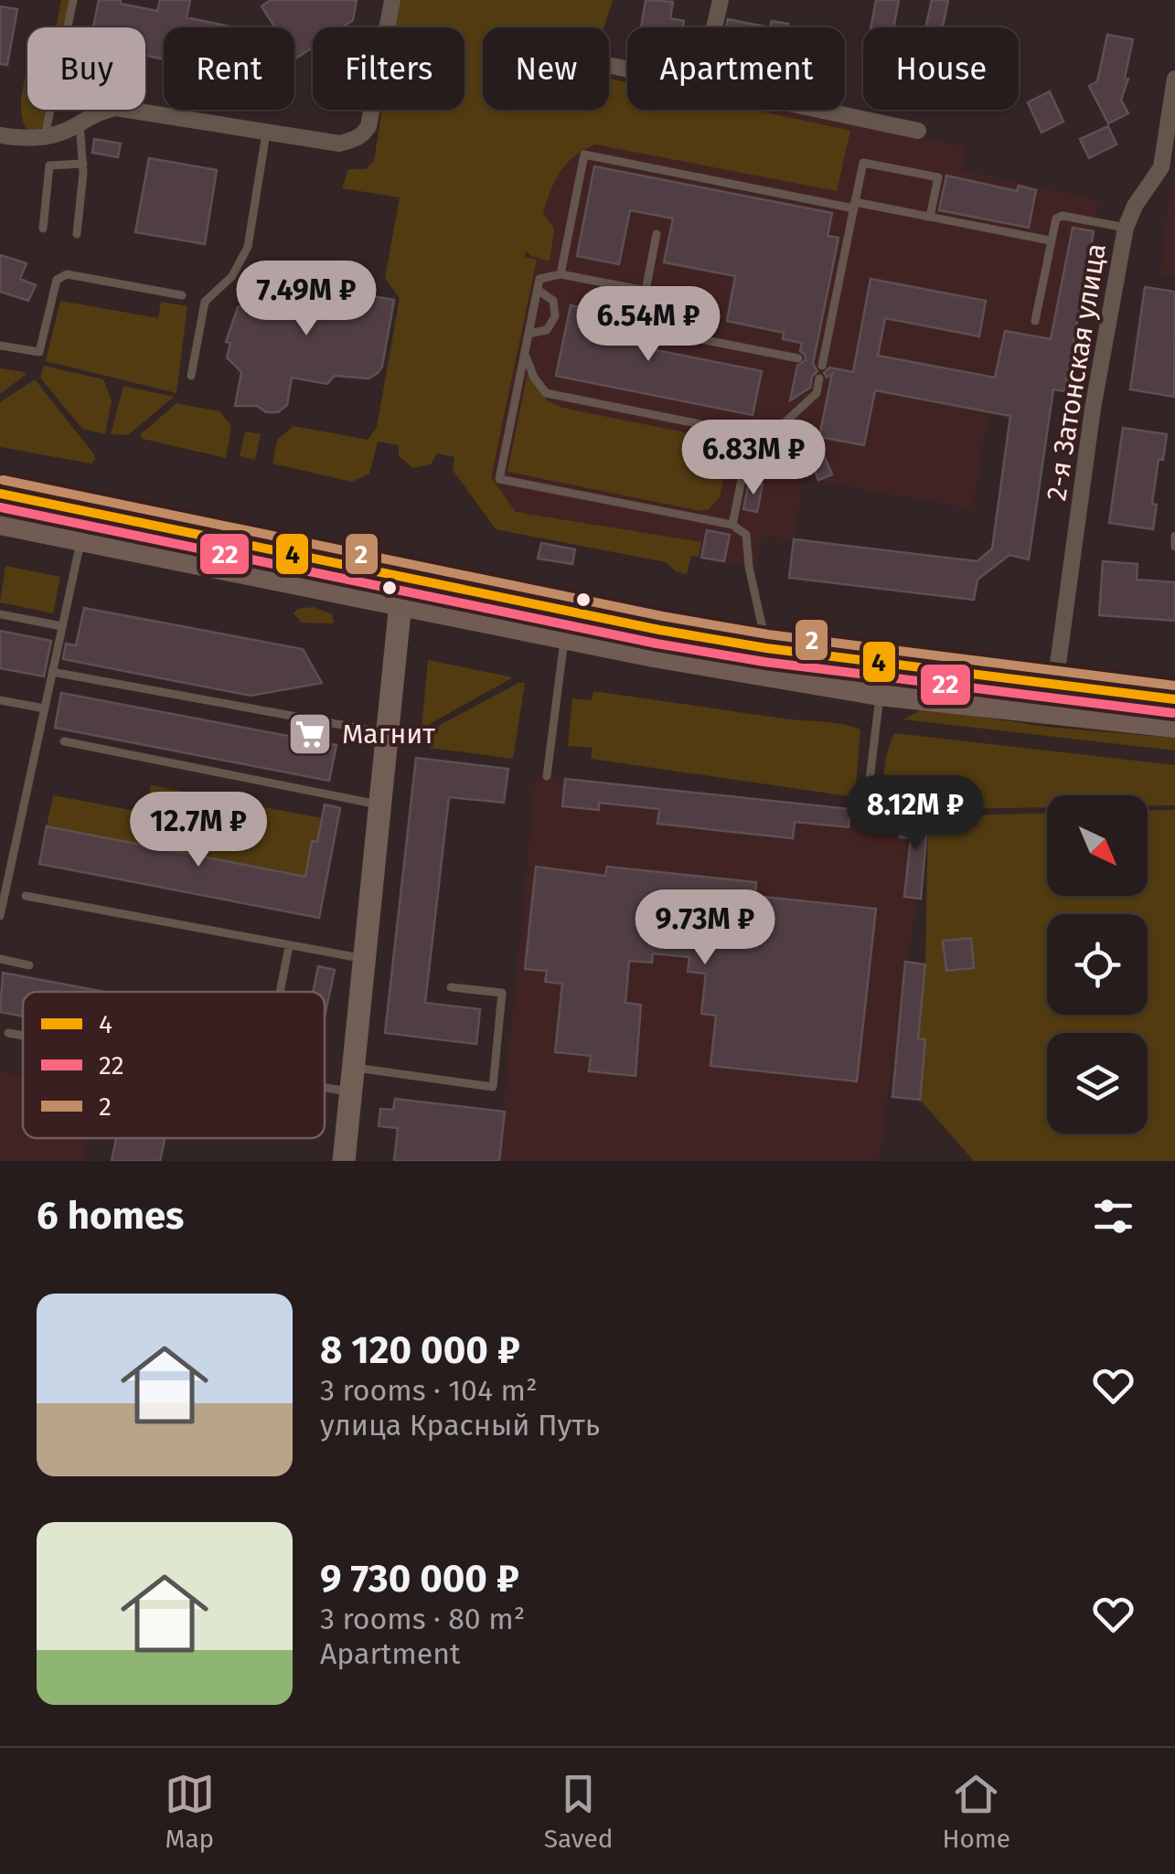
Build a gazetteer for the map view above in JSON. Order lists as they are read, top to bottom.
{
  "streets": {
    "street": ["2-я Затонская улица"]
  },
  "places": {
    "supermarket": ["Магнит"]
  },
  "lines": ["transit line 2", "transit line 4", "transit line 22"],
  "legend": ["4", "22", "2"],
  "north": "bottom right",
  "page": {
    "chip": [
      "Buy",
      "Rent",
      "Filters",
      "New",
      "Apartment",
      "House"
    ],
    "price": [
      "7.49M ₽",
      "6.54M ₽",
      "6.83M ₽",
      "8.12M ₽",
      "12.7M ₽",
      "9.73M ₽"
    ],
    "heading": "6 homes",
    "list": [
      {
        "name": "8 120 000 ₽",
        "note": "3 rooms · 104 m² · улица Красный Путь"
      },
      {
        "name": "9 730 000 ₽",
        "note": "3 rooms · 80 m² · Apartment"
      }
    ],
    "tabs": ["Map", "Saved", "Home"]
  }
}
